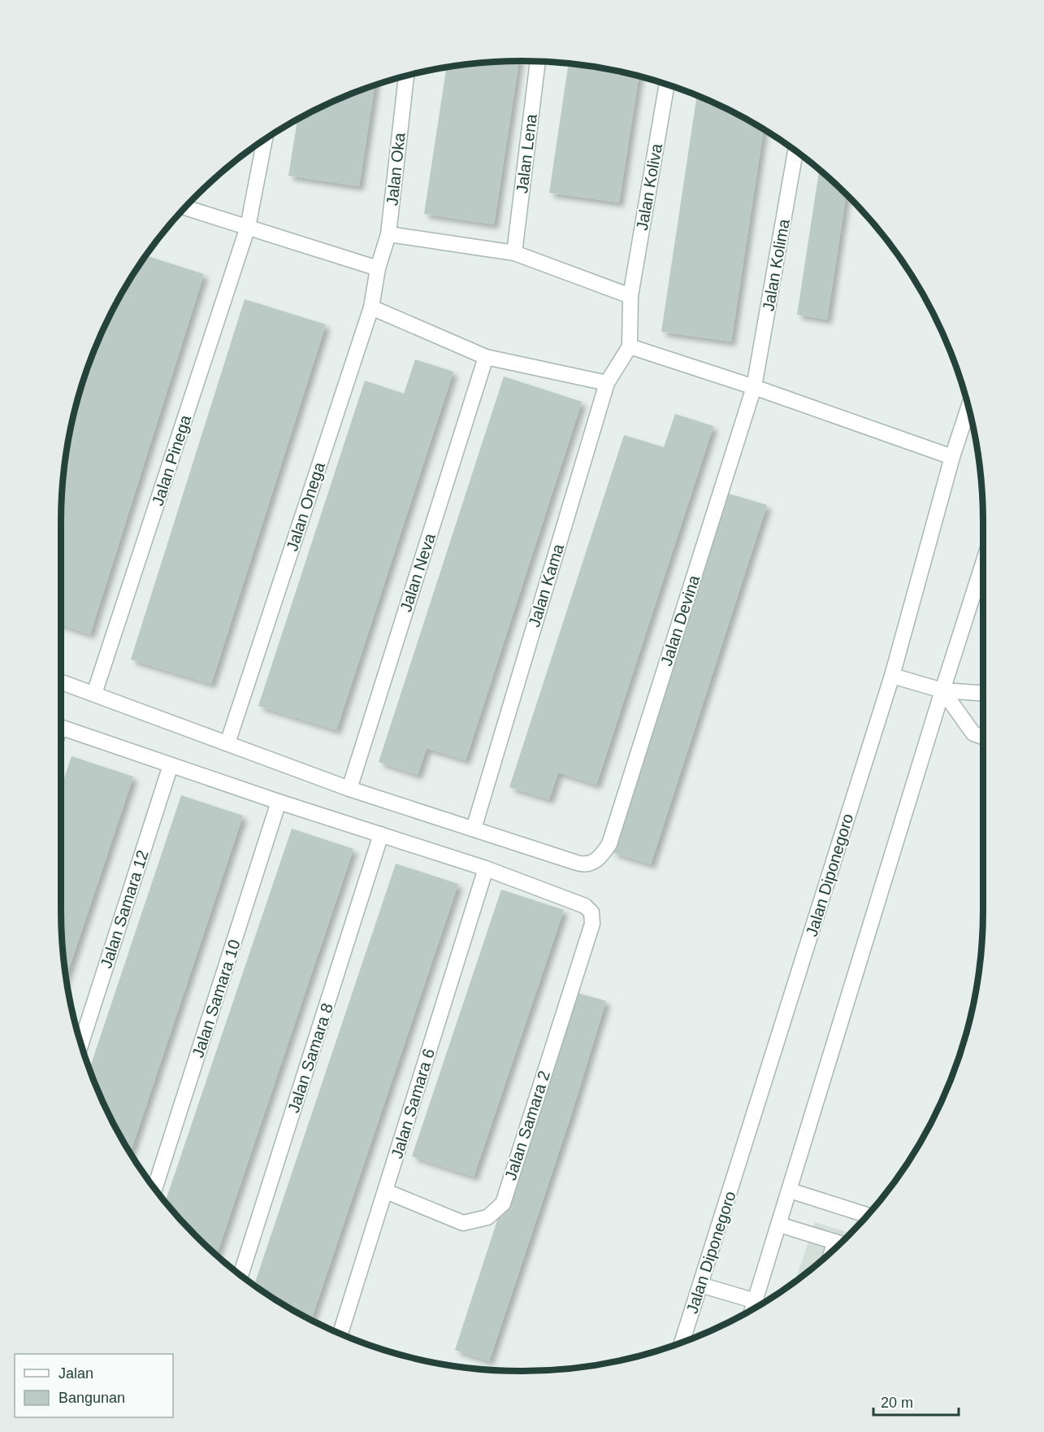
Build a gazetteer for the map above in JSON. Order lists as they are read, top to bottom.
{
  "streets": {
    "street": [
      "Jalan Lena",
      "Jalan Oka",
      "Jalan Koliva",
      "Jalan Kolima",
      "Jalan Pinega",
      "Jalan Onega",
      "Jalan Neva",
      "Jalan Kama",
      "Jalan Devina",
      "Jalan Diponegoro",
      "Jalan Samara 12",
      "Jalan Samara 10",
      "Jalan Samara 8",
      "Jalan Samara 6",
      "Jalan Samara 2"
    ]
  },
  "crossings": [
    ["Jalan Oka", "Jalan Onega"],
    ["Jalan Koliva", "Jalan Kama"],
    ["Jalan Kolima", "Jalan Devina"],
    ["Jalan Kama", "Jalan Devina"],
    ["Jalan Samara 6", "Jalan Samara 2"]
  ],
  "legend": ["Jalan", "Bangunan"],
  "scale_bar": "20 m"
}
